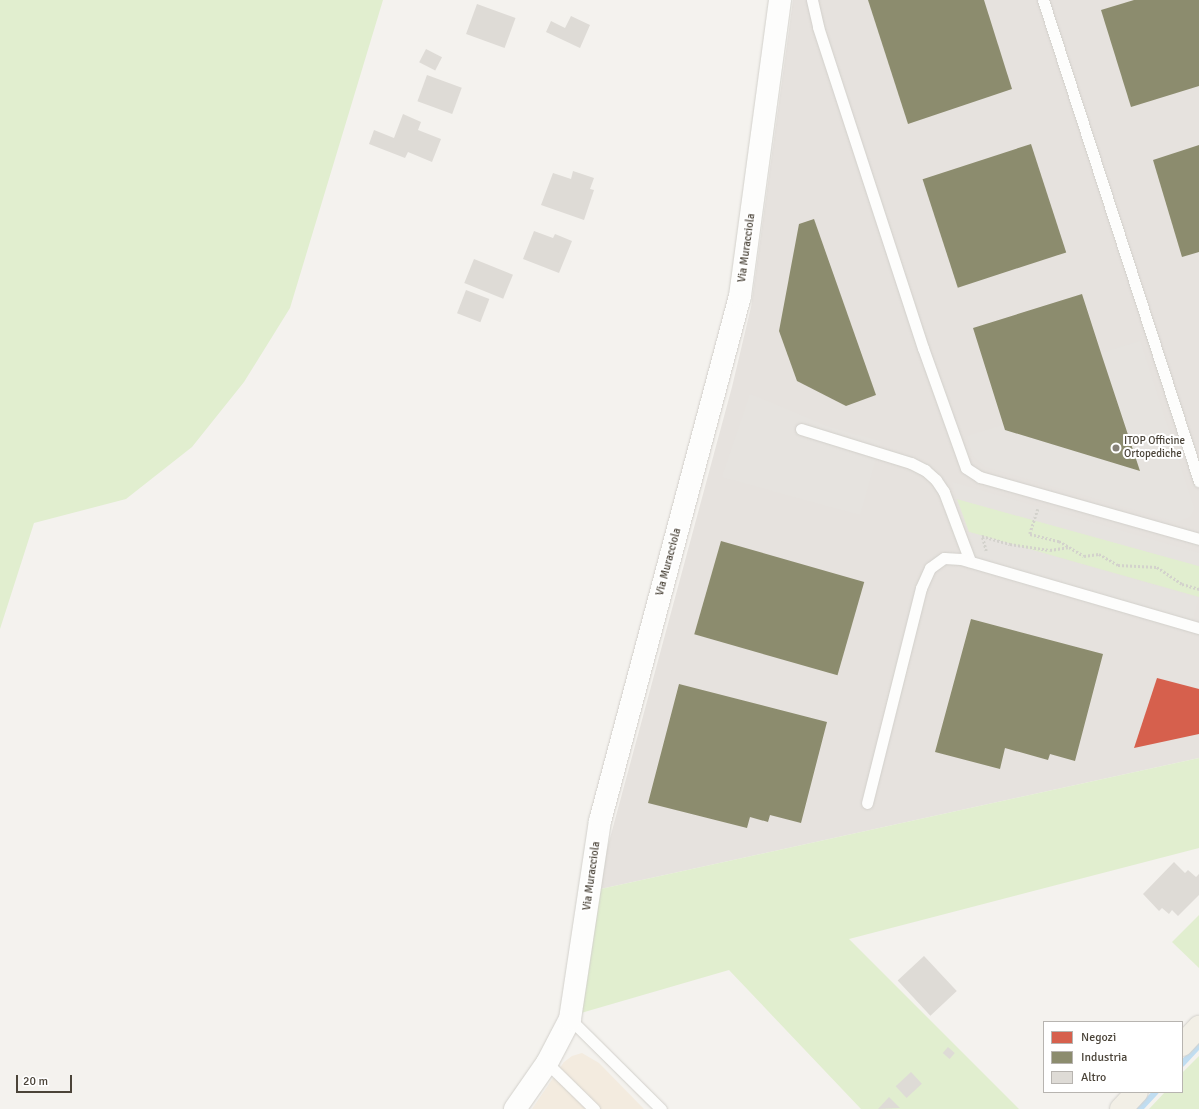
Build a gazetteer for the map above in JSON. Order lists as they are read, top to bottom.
{
  "streets": {
    "street": ["Via Muracciola"]
  },
  "places": ["ITOP Officine Ortopediche"],
  "legend": ["Negozi", "Industria", "Altro"],
  "scale_bar": "20 m"
}
